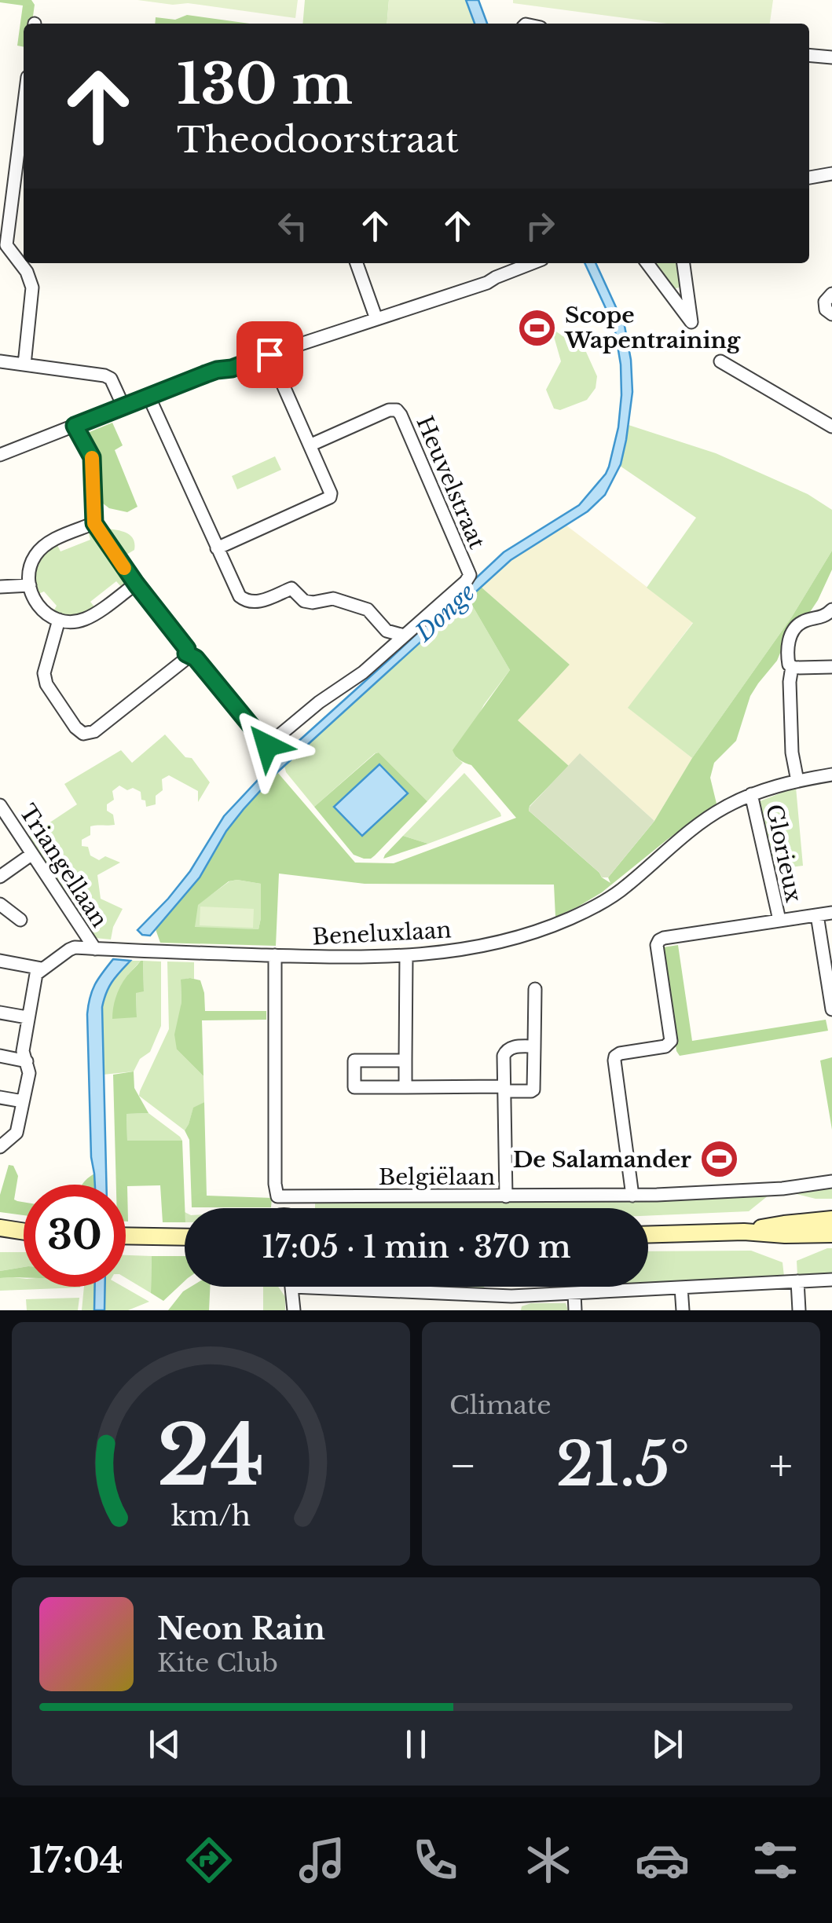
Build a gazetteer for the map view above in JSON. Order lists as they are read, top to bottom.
{
  "streets": {
    "street": [
      "Heuvelstraat",
      "Glorieux",
      "Triangellaan",
      "Beneluxlaan",
      "Belgiëlaan"
    ]
  },
  "crossings": [
    ["Glorieux", "Beneluxlaan"],
    ["Triangellaan", "Beneluxlaan"]
  ],
  "water": ["Donge"],
  "places": {
    "sports": ["Scope Wapentraining", "De Salamander"]
  },
  "page": {
    "turn": ["130 m", "Theodoorstraat"],
    "limit": "30",
    "trip": "17:05 · 1 min · 370 m",
    "tile": "Climate",
    "heat": ["−", "21.5°", "+"],
    "song": ["Neon Rain", "Kite Club"],
    "tabs": "17:04",
    "gauge": ["24", "km/h"]
  }
}
